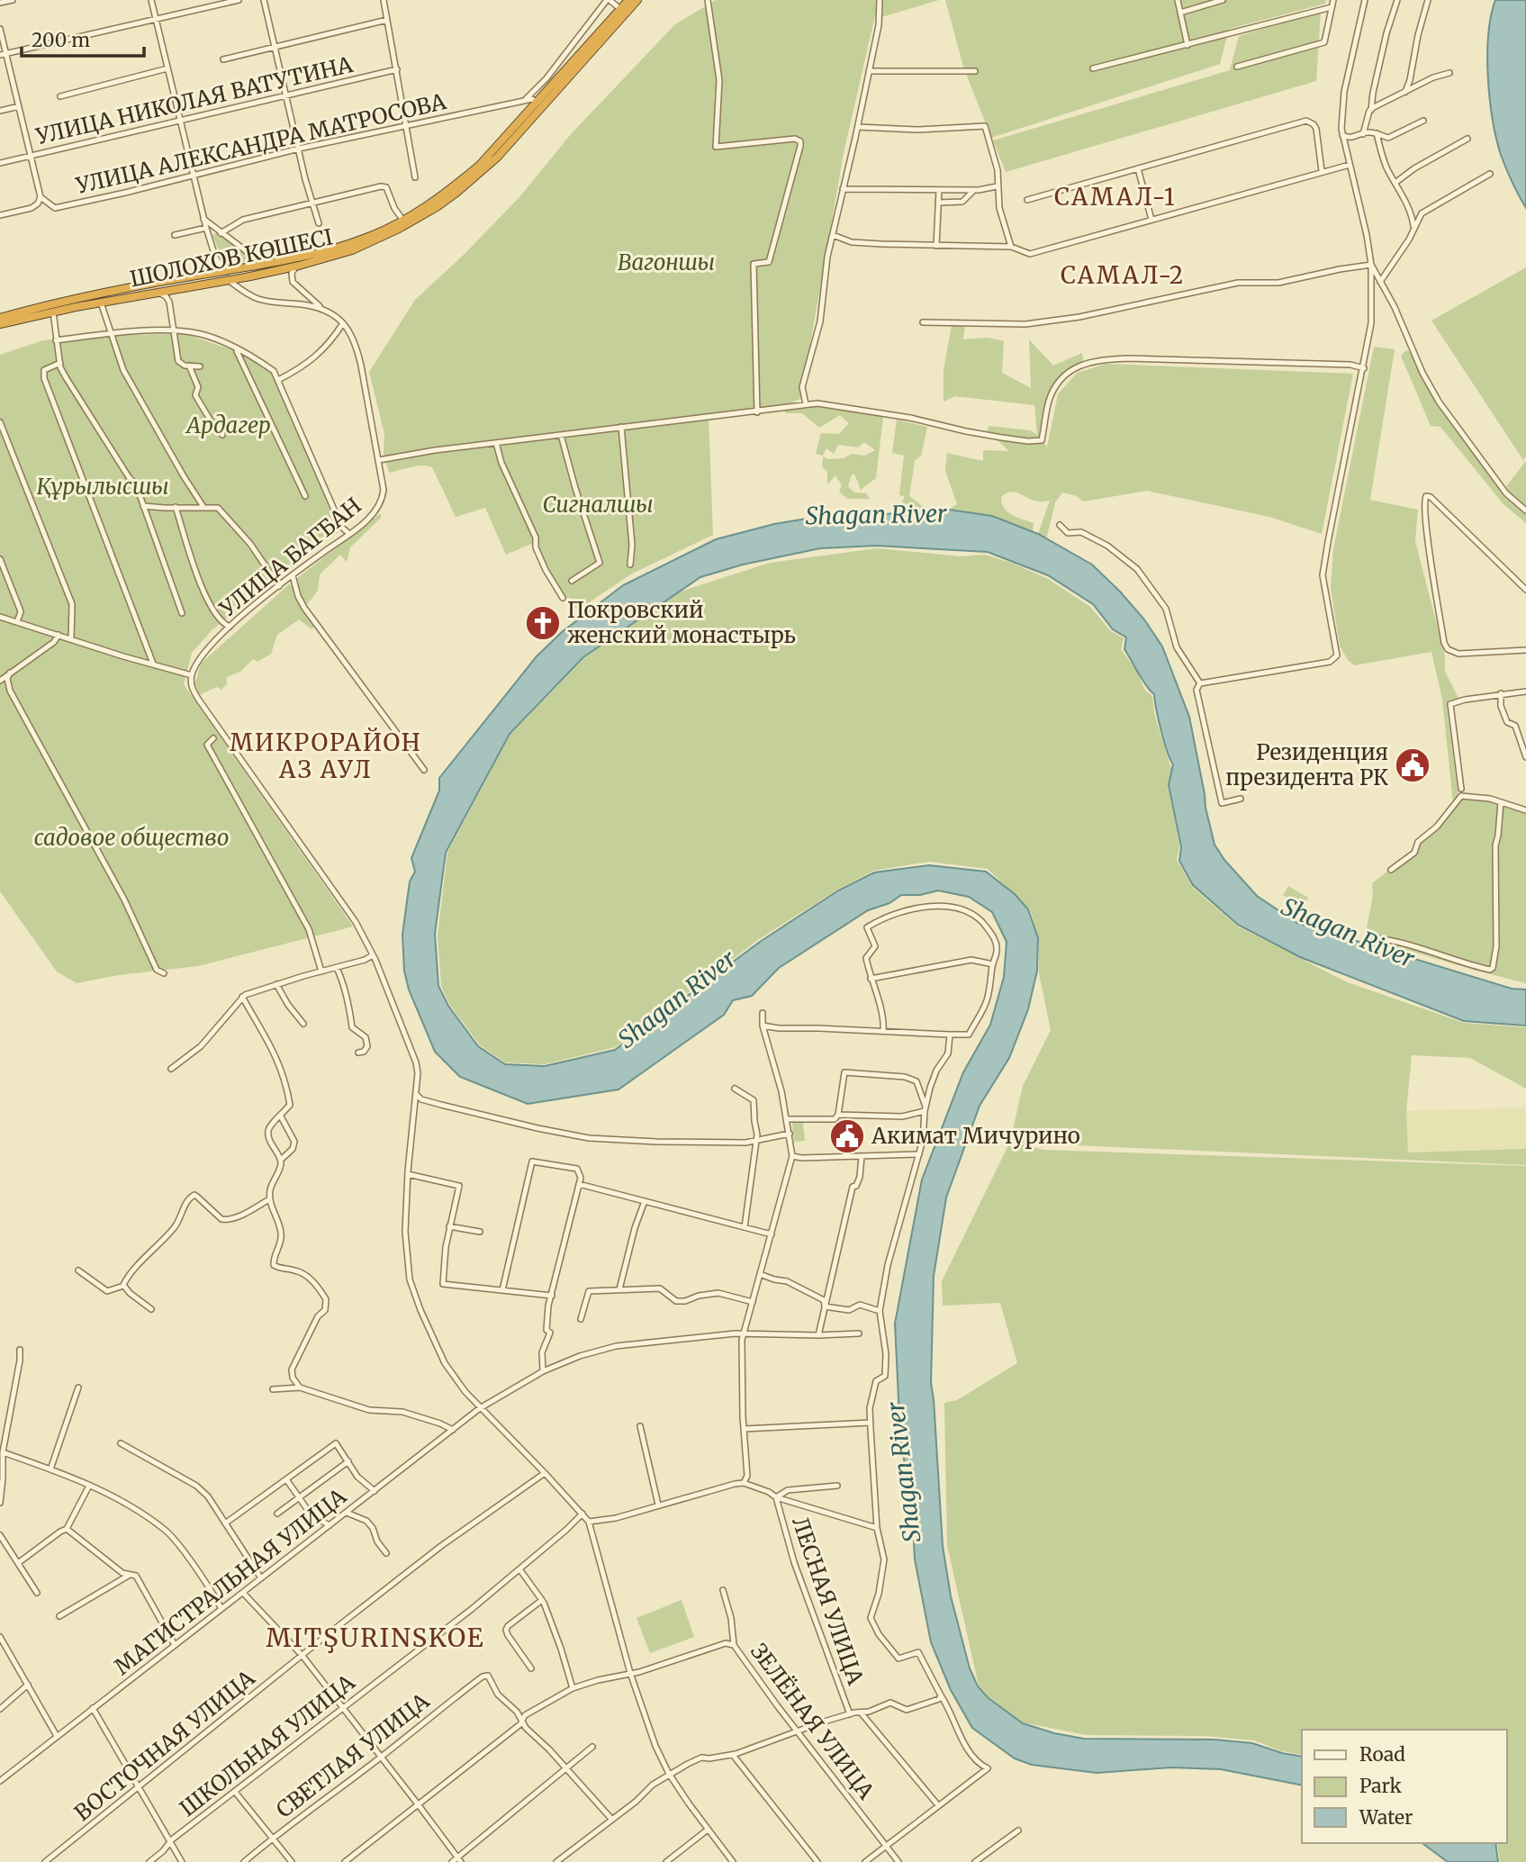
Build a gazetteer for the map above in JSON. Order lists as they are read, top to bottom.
{
  "streets": {
    "highway": ["ШОЛОХОВ КӨШЕСІ"],
    "street": [
      "УЛИЦА НИКОЛАЯ ВАТУТИНА",
      "УЛИЦА АЛЕКСАНДРА МАТРОСОВА",
      "УЛИЦА БАГБАН",
      "МАГИСТРАЛЬНАЯ УЛИЦА",
      "ЛЕСНАЯ УЛИЦА",
      "ЗЕЛЁНАЯ УЛИЦА",
      "ВОСТОЧНАЯ УЛИЦА",
      "ШКОЛЬНАЯ УЛИЦА",
      "СВЕТЛАЯ УЛИЦА"
    ]
  },
  "crossings": [
    ["УЛИЦА АЛЕКСАНДРА МАТРОСОВА", "ШОЛОХОВ КӨШЕСІ"],
    ["ШОЛОХОВ КӨШЕСІ", "УЛИЦА БАГБАН"]
  ],
  "districts": [
    "САМАЛ-1",
    "САМАЛ-2",
    "МИКРОРАЙОН АЗ АУЛ",
    "MITŞURINSKOE"
  ],
  "water": ["Shagan River"],
  "parks": [
    "Вагоншы",
    "Ардагер",
    "Құрылысшы",
    "Сигналшы",
    "садовое общество"
  ],
  "places": {
    "church": ["Покровский женский монастырь"],
    "public building": ["Резиденция президента РК", "Акимат Мичурино"]
  },
  "legend": ["Road", "Park", "Water"],
  "scale_bar": "200 m"
}
